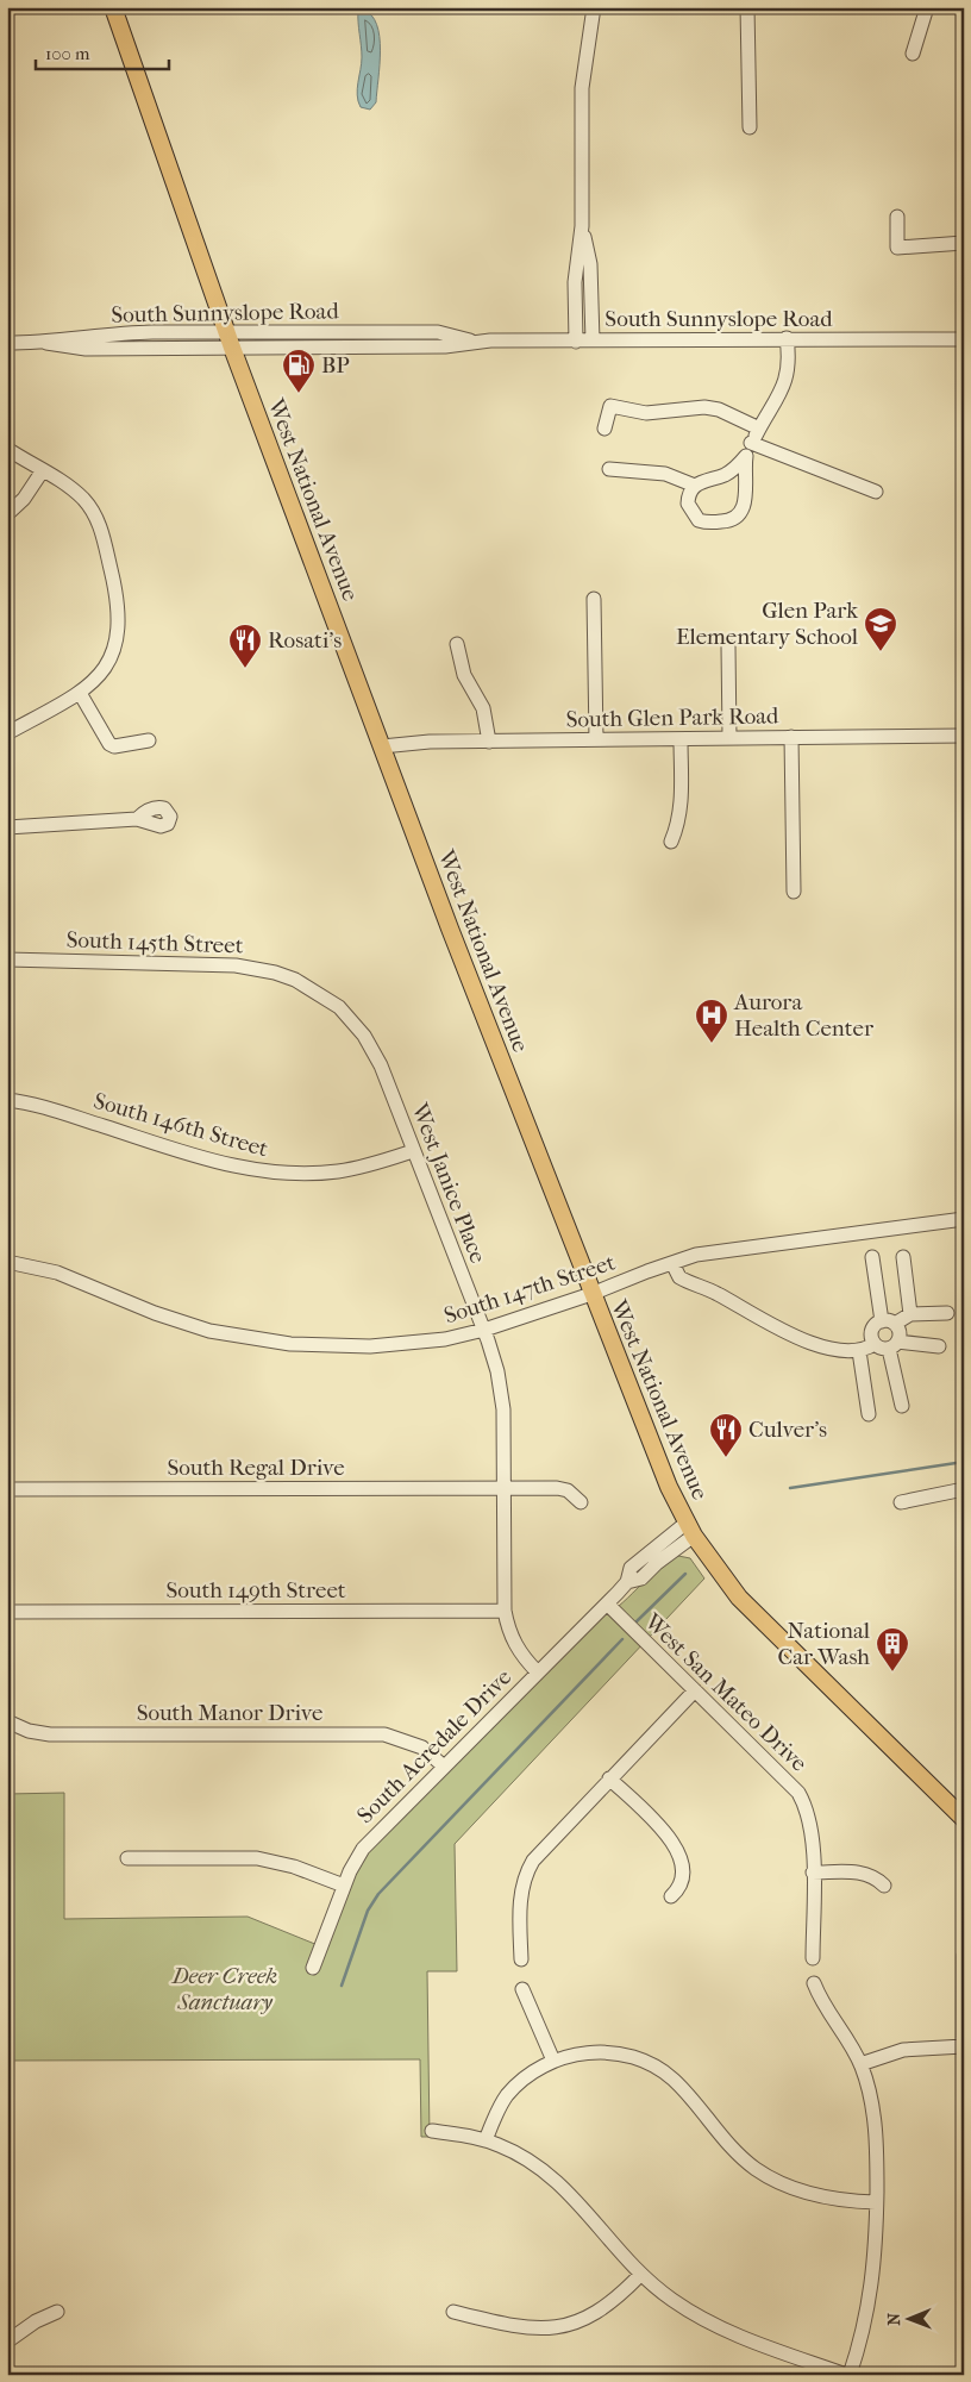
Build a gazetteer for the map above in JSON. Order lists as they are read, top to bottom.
{
  "streets": {
    "main road": ["West National Avenue"],
    "street": [
      "South Sunnyslope Road",
      "South Glen Park Road",
      "South 145th Street",
      "South 146th Street",
      "West Janice Place",
      "South 147th Street",
      "South Regal Drive",
      "South 149th Street",
      "West San Mateo Drive",
      "South Manor Drive",
      "South Acredale Drive"
    ]
  },
  "crossings": [
    ["South Sunnyslope Road", "West National Avenue"],
    ["West National Avenue", "South Glen Park Road"],
    ["West National Avenue", "South 147th Street"],
    ["West National Avenue", "South Acredale Drive"],
    ["South 145th Street", "West Janice Place"],
    ["South 146th Street", "West Janice Place"],
    ["West Janice Place", "South 147th Street"],
    ["West Janice Place", "South Regal Drive"],
    ["West Janice Place", "South 149th Street"],
    ["West Janice Place", "South Acredale Drive"],
    ["West San Mateo Drive", "South Acredale Drive"],
    ["South Manor Drive", "South Acredale Drive"]
  ],
  "parks": ["Deer Creek Sanctuary"],
  "places": {
    "fuel station": ["BP"],
    "school or university": ["Glen Park Elementary School"],
    "restaurant": ["Rosati's", "Culver's"],
    "hospital": ["Aurora Health Center"],
    "building": ["National Car Wash"]
  },
  "scale_bar": "100 m",
  "north": "left"
}
